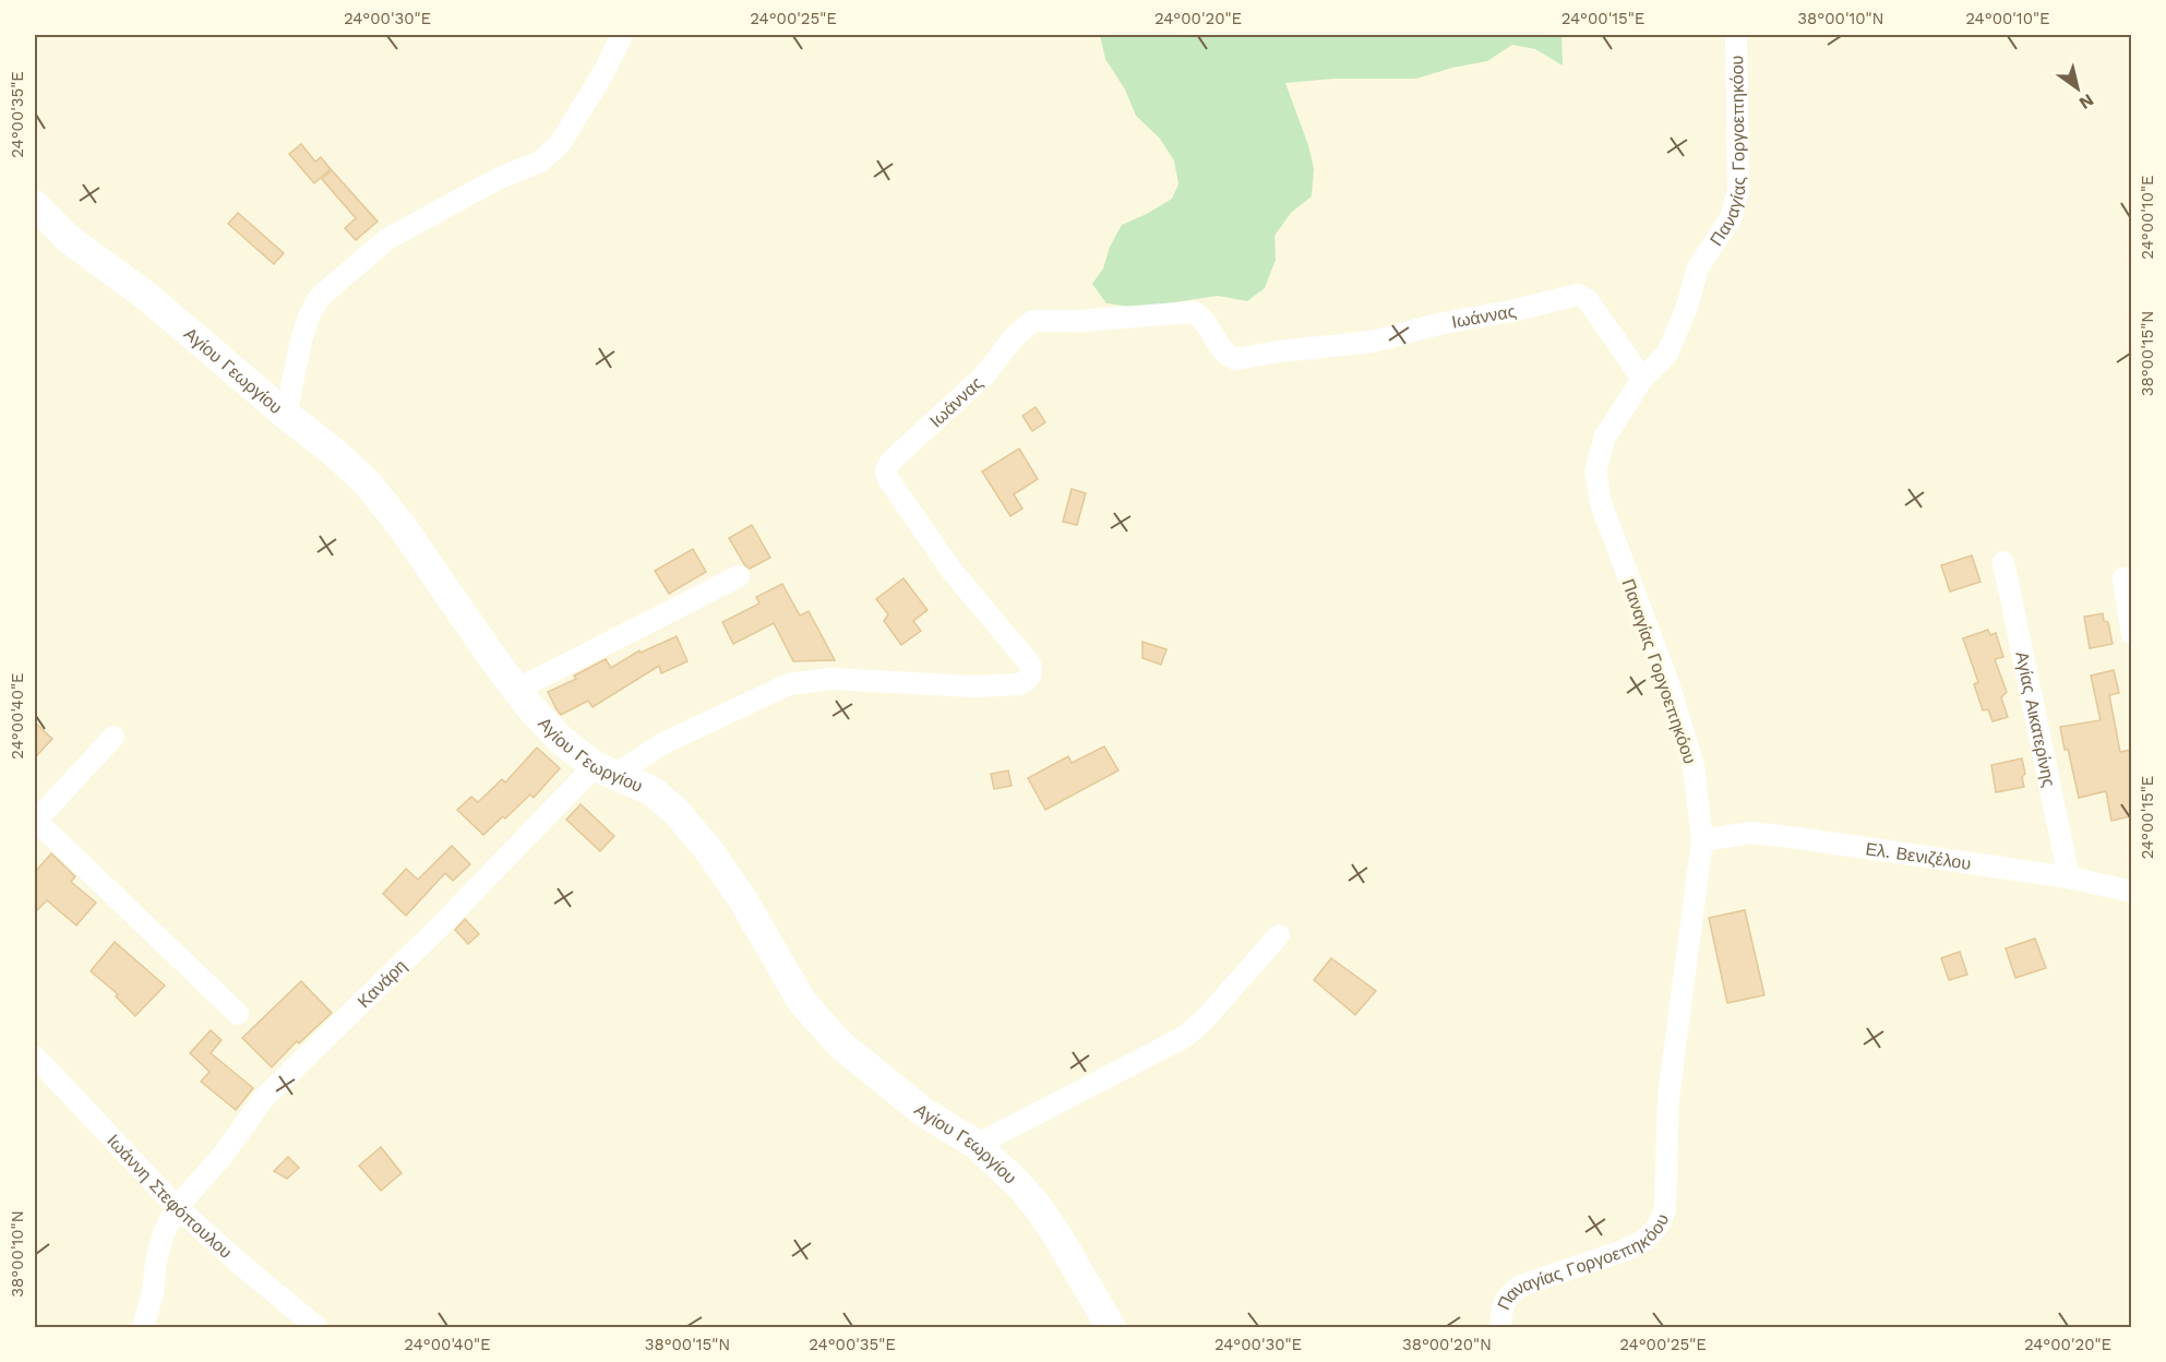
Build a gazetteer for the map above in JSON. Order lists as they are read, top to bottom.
{
  "streets": {
    "street": [
      "Παναγίας Γοργοεπηκόου",
      "Ιωάννας",
      "Αγίου Γεωργίου",
      "Αγίας Αικατερίνης",
      "Ελ. Βενιζέλου",
      "Κανάρη",
      "Ιωάννη Στεφόπουλου"
    ]
  },
  "crossings": [
    ["Παναγίας Γοργοεπηκόου", "Ιωάννας"],
    ["Παναγίας Γοργοεπηκόου", "Ελ. Βενιζέλου"],
    ["Ιωάννας", "Αγίου Γεωργίου"],
    ["Ιωάννας", "Κανάρη"],
    ["Αγίου Γεωργίου", "Κανάρη"],
    ["Αγίας Αικατερίνης", "Ελ. Βενιζέλου"],
    ["Κανάρη", "Ιωάννη Στεφόπουλου"]
  ],
  "north": "bottom right",
  "coordinates": [
    "24°00'30\"E",
    "24°00'25\"E",
    "24°00'20\"E",
    "24°00'15\"E",
    "38°00'10\"N",
    "24°00'10\"E",
    "24°00'35\"E",
    "38°00'15\"N",
    "24°00'40\"E",
    "38°00'20\"N"
  ]
}
